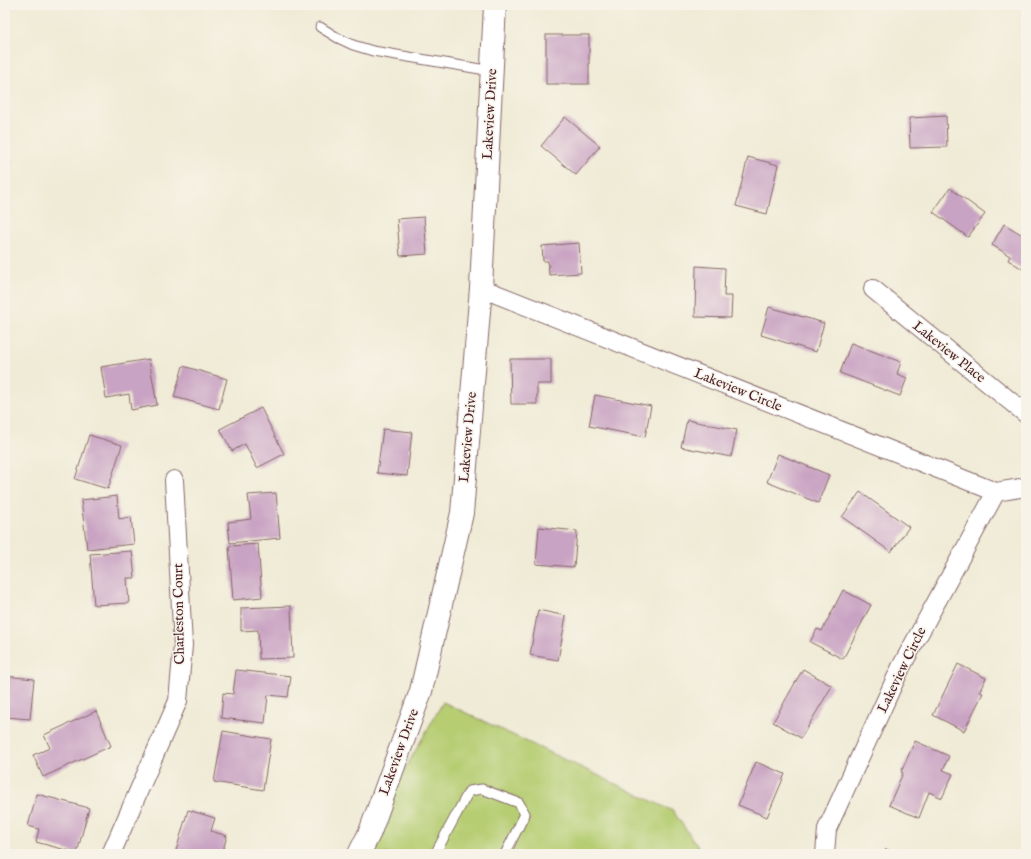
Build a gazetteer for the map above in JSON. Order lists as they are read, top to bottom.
{
  "streets": {
    "street": [
      "Lakeview Drive",
      "Lakeview Place",
      "Lakeview Circle",
      "Charleston Court"
    ]
  },
  "crossings": [
    ["Lakeview Drive", "Lakeview Circle"]
  ]
}
